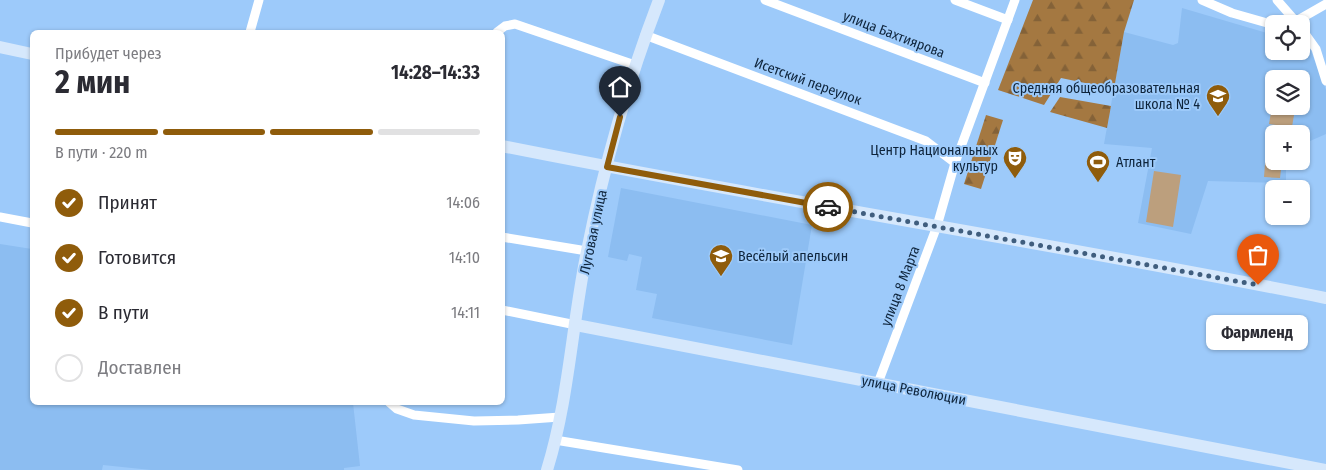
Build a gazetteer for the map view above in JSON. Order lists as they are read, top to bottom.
{
  "streets": {
    "main road": ["Луговая улица", "улица Революции"],
    "street": ["улица Бахтиярова", "Исетский переулок", "улица 8 Марта"]
  },
  "crossings": [
    ["улица Бахтиярова", "улица 8 Марта"],
    ["Исетский переулок", "Луговая улица"],
    ["Исетский переулок", "улица 8 Марта"],
    ["Луговая улица", "улица Революции"],
    ["улица 8 Марта", "улица Революции"]
  ],
  "places": {
    "school or university": ["Средняя общеобразовательная школа № 4", "Весёлый апельсин"],
    "theatre": ["Центр Национальных культур"],
    "sports": ["Атлант"],
    "other": ["Фармленд"]
  },
  "page": {
    "map_buttons": ["+", "−"],
    "heading": ["2 мин", "Прибудет через", "14:28–14:33"],
    "bar": "В пути · 220 m",
    "list": [
      ["Принят", "14:06"],
      ["Готовится", "14:10"],
      ["В пути", "14:11"],
      "Доставлен"
    ],
    "bubble": "Фармленд"
  }
}
